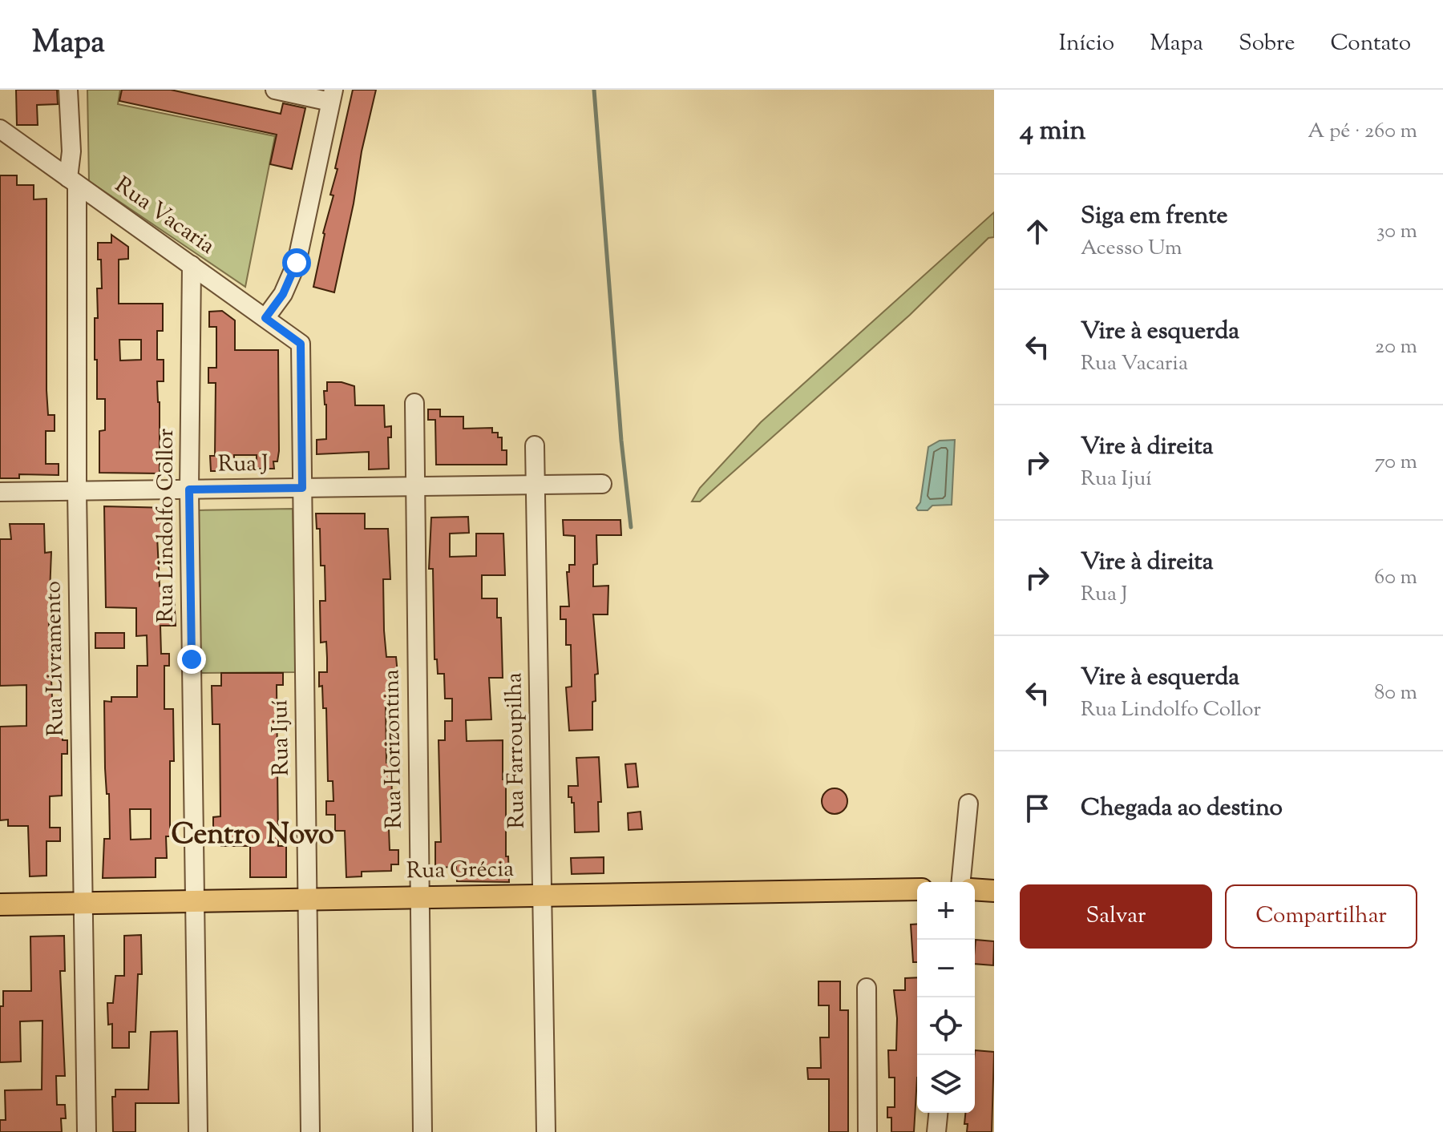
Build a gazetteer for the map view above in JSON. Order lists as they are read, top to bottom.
{
  "streets": {
    "main road": ["Rua Grécia"],
    "street": [
      "Rua Vacaria",
      "Rua J",
      "Rua Lindolfo Collor",
      "Rua Livramento",
      "Rua Ijuí",
      "Rua Horizontina",
      "Rua Farroupilha"
    ]
  },
  "crossings": [
    ["Rua Vacaria", "Rua Lindolfo Collor"],
    ["Rua Vacaria", "Rua Livramento"],
    ["Rua Vacaria", "Rua Ijuí"],
    ["Rua J", "Rua Lindolfo Collor"],
    ["Rua J", "Rua Livramento"],
    ["Rua J", "Rua Ijuí"],
    ["Rua J", "Rua Horizontina"],
    ["Rua J", "Rua Farroupilha"],
    ["Rua Lindolfo Collor", "Rua Grécia"],
    ["Rua Livramento", "Rua Grécia"],
    ["Rua Ijuí", "Rua Grécia"],
    ["Rua Horizontina", "Rua Grécia"],
    ["Rua Farroupilha", "Rua Grécia"]
  ],
  "districts": ["Centro Novo"],
  "page": {
    "header": "Mapa",
    "nav": [
      "Início",
      "Mapa",
      "Sobre",
      "Contato"
    ],
    "heading": ["4 min", "A pé · 260 m"],
    "list": [
      ["Siga em frente", "Acesso Um", "30 m"],
      ["Vire à esquerda", "Rua Vacaria", "20 m"],
      ["Vire à direita", "Rua Ijuí", "70 m"],
      ["Vire à direita", "Rua J", "60 m"],
      ["Vire à esquerda", "Rua Lindolfo Collor", "80 m"],
      "Chegada ao destino"
    ],
    "buttons": ["Salvar", "Compartilhar"],
    "map_buttons": ["+", "−"]
  }
}
